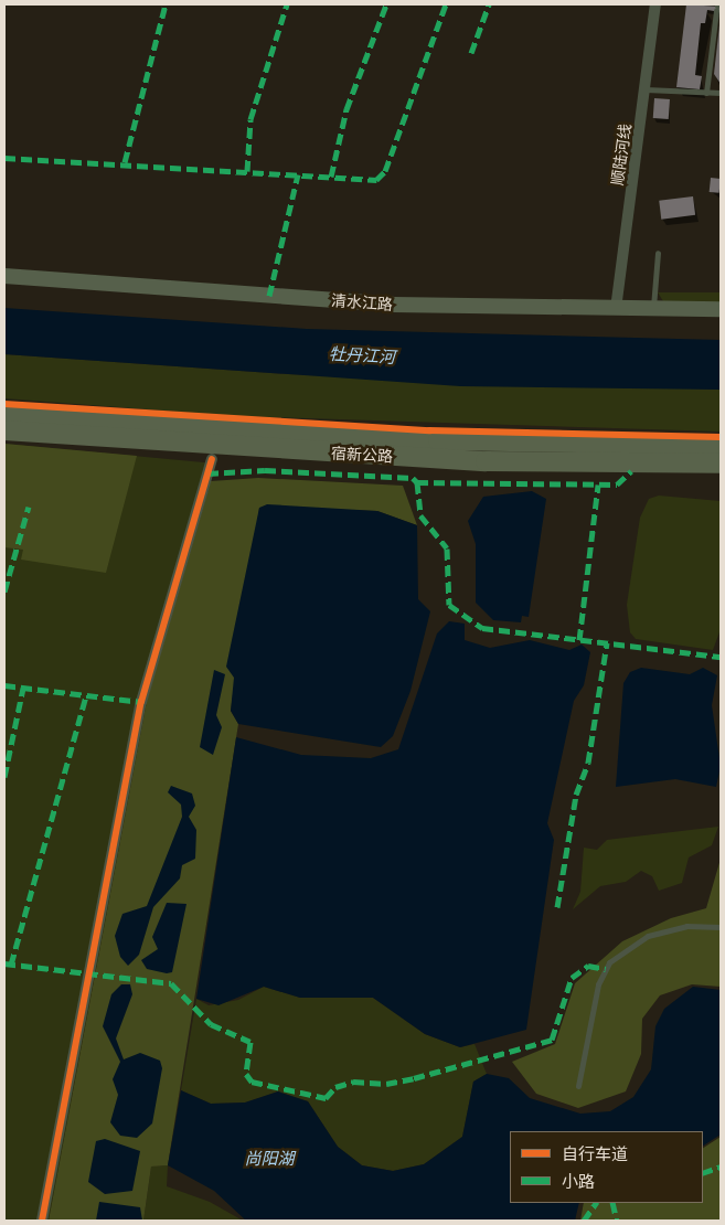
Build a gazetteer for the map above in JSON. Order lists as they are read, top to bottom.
{
  "streets": {
    "highway": ["宿新公路"],
    "street": ["顺陆河线", "清水江路"]
  },
  "crossings": [
    ["顺陆河线", "清水江路"]
  ],
  "water": ["牡丹江河", "尚阳湖"],
  "legend": ["自行车道", "小路"]
}
